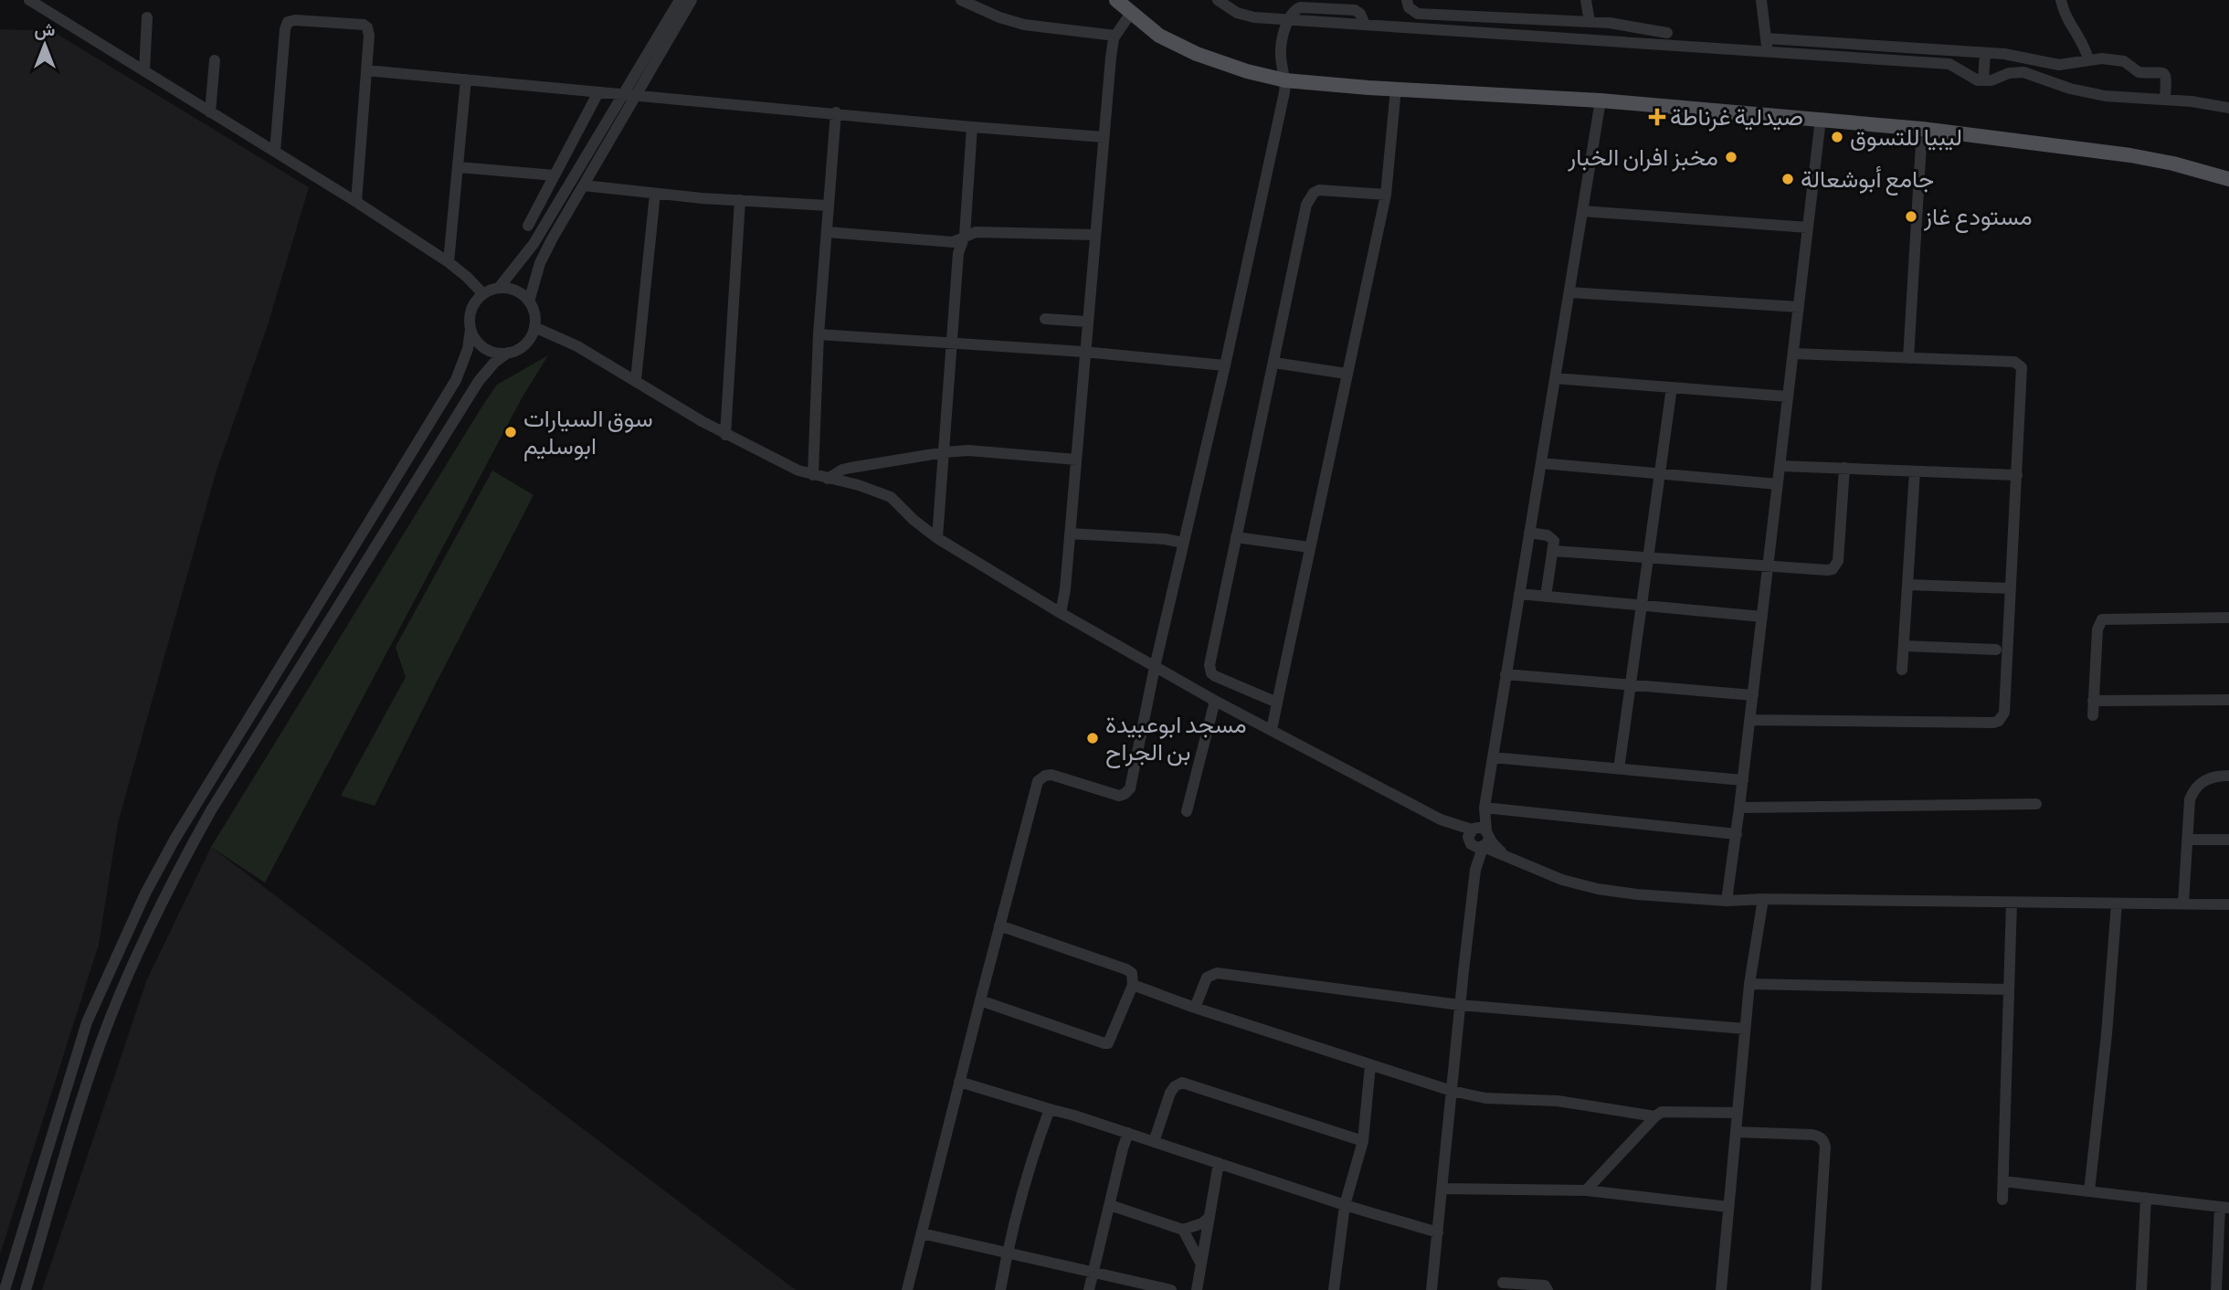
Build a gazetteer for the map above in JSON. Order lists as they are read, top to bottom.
{
  "places": {
    "health": ["صيدلية غرناطة"],
    "other": [
      "ليبيا للتسوق",
      "مخبز افران الخبار",
      "جامع أبوشعالة",
      "مستودع غاز",
      "سوق السيارات ابوسليم",
      "مسجد ابوعبيدة بن الجراح"
    ]
  },
  "north": "top"
}
